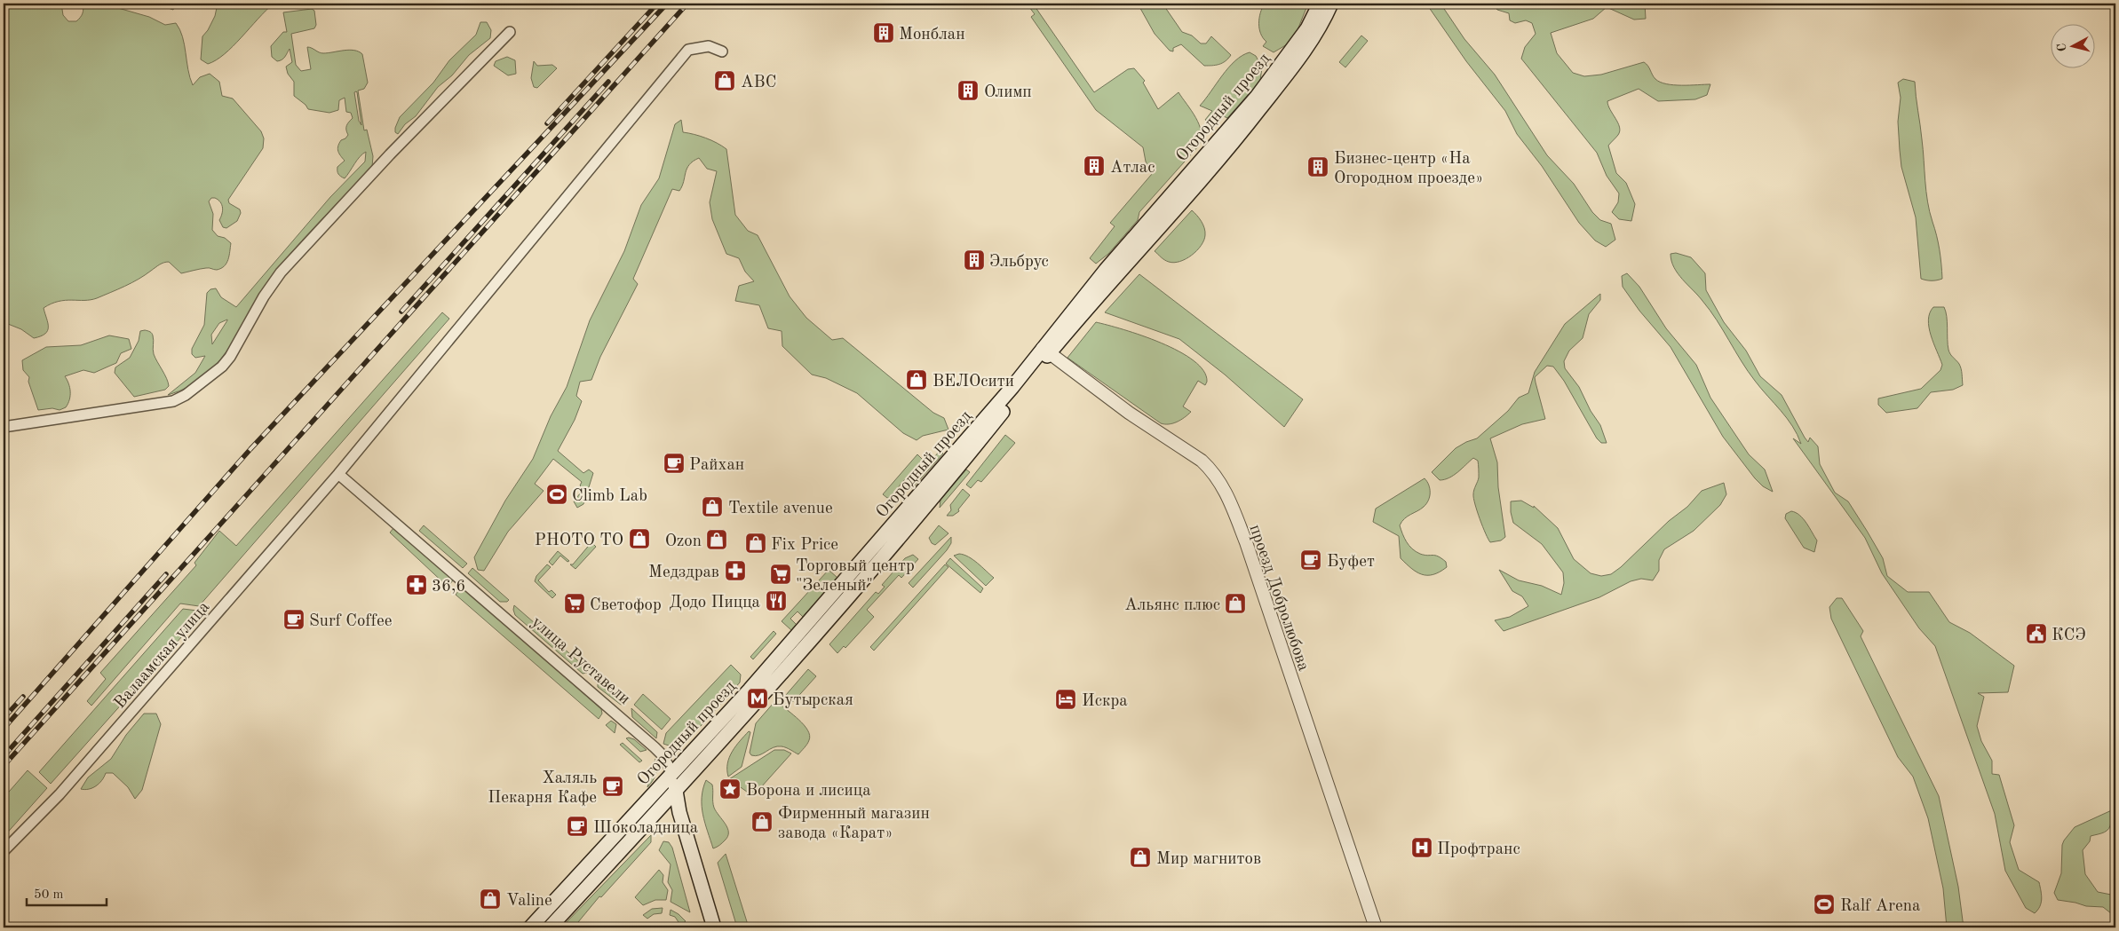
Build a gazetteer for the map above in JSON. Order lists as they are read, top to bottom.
{
  "streets": {
    "main road": ["Огородный проезд", "улица Руставели"],
    "street": ["проезд Добролюбова", "Валаамская улица"]
  },
  "crossings": [
    ["Огородный проезд", "проезд Добролюбова"],
    ["Огородный проезд", "улица Руставели"],
    ["Валаамская улица", "улица Руставели"]
  ],
  "places": {
    "building": [
      "Монблан",
      "Олимп",
      "Атлас",
      "Бизнес-центр «На Огородном проезде»",
      "Эльбрус"
    ],
    "shop": [
      "ABC",
      "ВЕЛОсити",
      "Textile avenue",
      "PHOTO TO",
      "Ozon",
      "Fix Price",
      "Альянс плюс",
      "Фирменный магазин завода «Карат»",
      "Мир магнитов",
      "Valine"
    ],
    "cafe": [
      "Райхан",
      "Буфет",
      "Surf Coffee",
      "Халяль Пекарня Кафе",
      "Шоколадница"
    ],
    "sports": ["Climb Lab", "Ralf Arena"],
    "pharmacy": ["Медздрав", "36,6"],
    "supermarket": ["Торговый центр \"Зеленый\"", "Светофор"],
    "restaurant": ["Додо Пицца"],
    "public building": ["КСЭ"],
    "metro station": ["Бутырская"],
    "hotel": ["Искра"],
    "place": ["Ворона и лисица"],
    "hospital": ["Профтранс"]
  },
  "scale_bar": "50 m",
  "north": "left"
}
